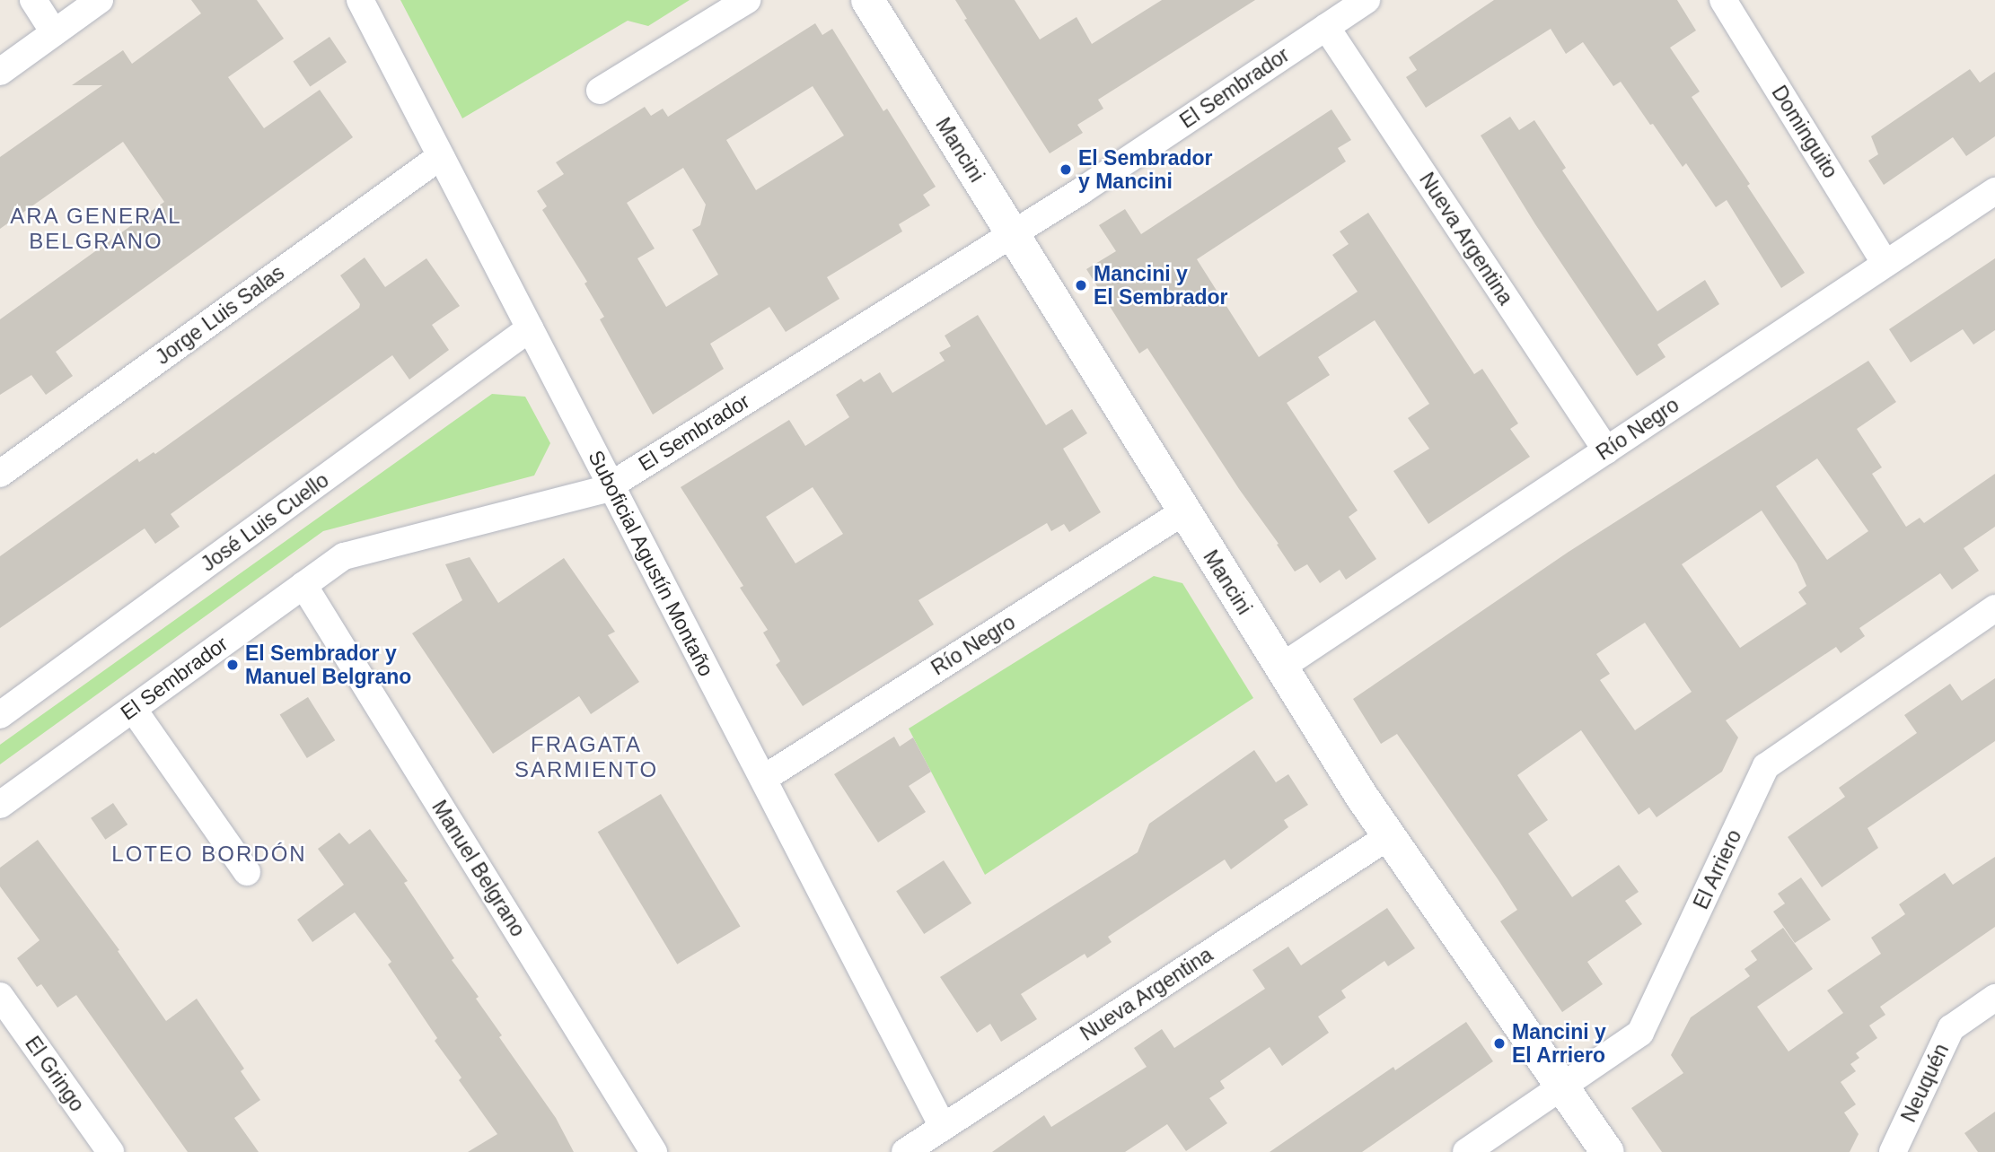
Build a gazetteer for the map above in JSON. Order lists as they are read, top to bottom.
{
  "streets": {
    "street": [
      "El Sembrador",
      "Dominguito",
      "Mancini",
      "Nueva Argentina",
      "Jorge Luis Salas",
      "Río Negro",
      "José Luis Cuello",
      "Suboficial Agustín Montaño",
      "Manuel Belgrano",
      "El Arriero",
      "El Gringo",
      "Neuquén"
    ]
  },
  "crossings": [
    ["El Sembrador", "Mancini"],
    ["El Sembrador", "Nueva Argentina"],
    ["El Sembrador", "Suboficial Agustín Montaño"],
    ["El Sembrador", "Manuel Belgrano"],
    ["Dominguito", "Río Negro"],
    ["Mancini", "Nueva Argentina"],
    ["Mancini", "Río Negro"],
    ["Mancini", "El Arriero"],
    ["Nueva Argentina", "Río Negro"],
    ["Nueva Argentina", "Suboficial Agustín Montaño"],
    ["Jorge Luis Salas", "Suboficial Agustín Montaño"],
    ["Río Negro", "Suboficial Agustín Montaño"],
    ["José Luis Cuello", "Suboficial Agustín Montaño"]
  ],
  "districts": ["ARA GENERAL BELGRANO", "FRAGATA SARMIENTO", "LOTEO BORDÓN"],
  "places": [
    "El Sembrador y Mancini",
    "Mancini y El Sembrador",
    "El Sembrador y Manuel Belgrano",
    "Mancini y El Arriero"
  ]
}
